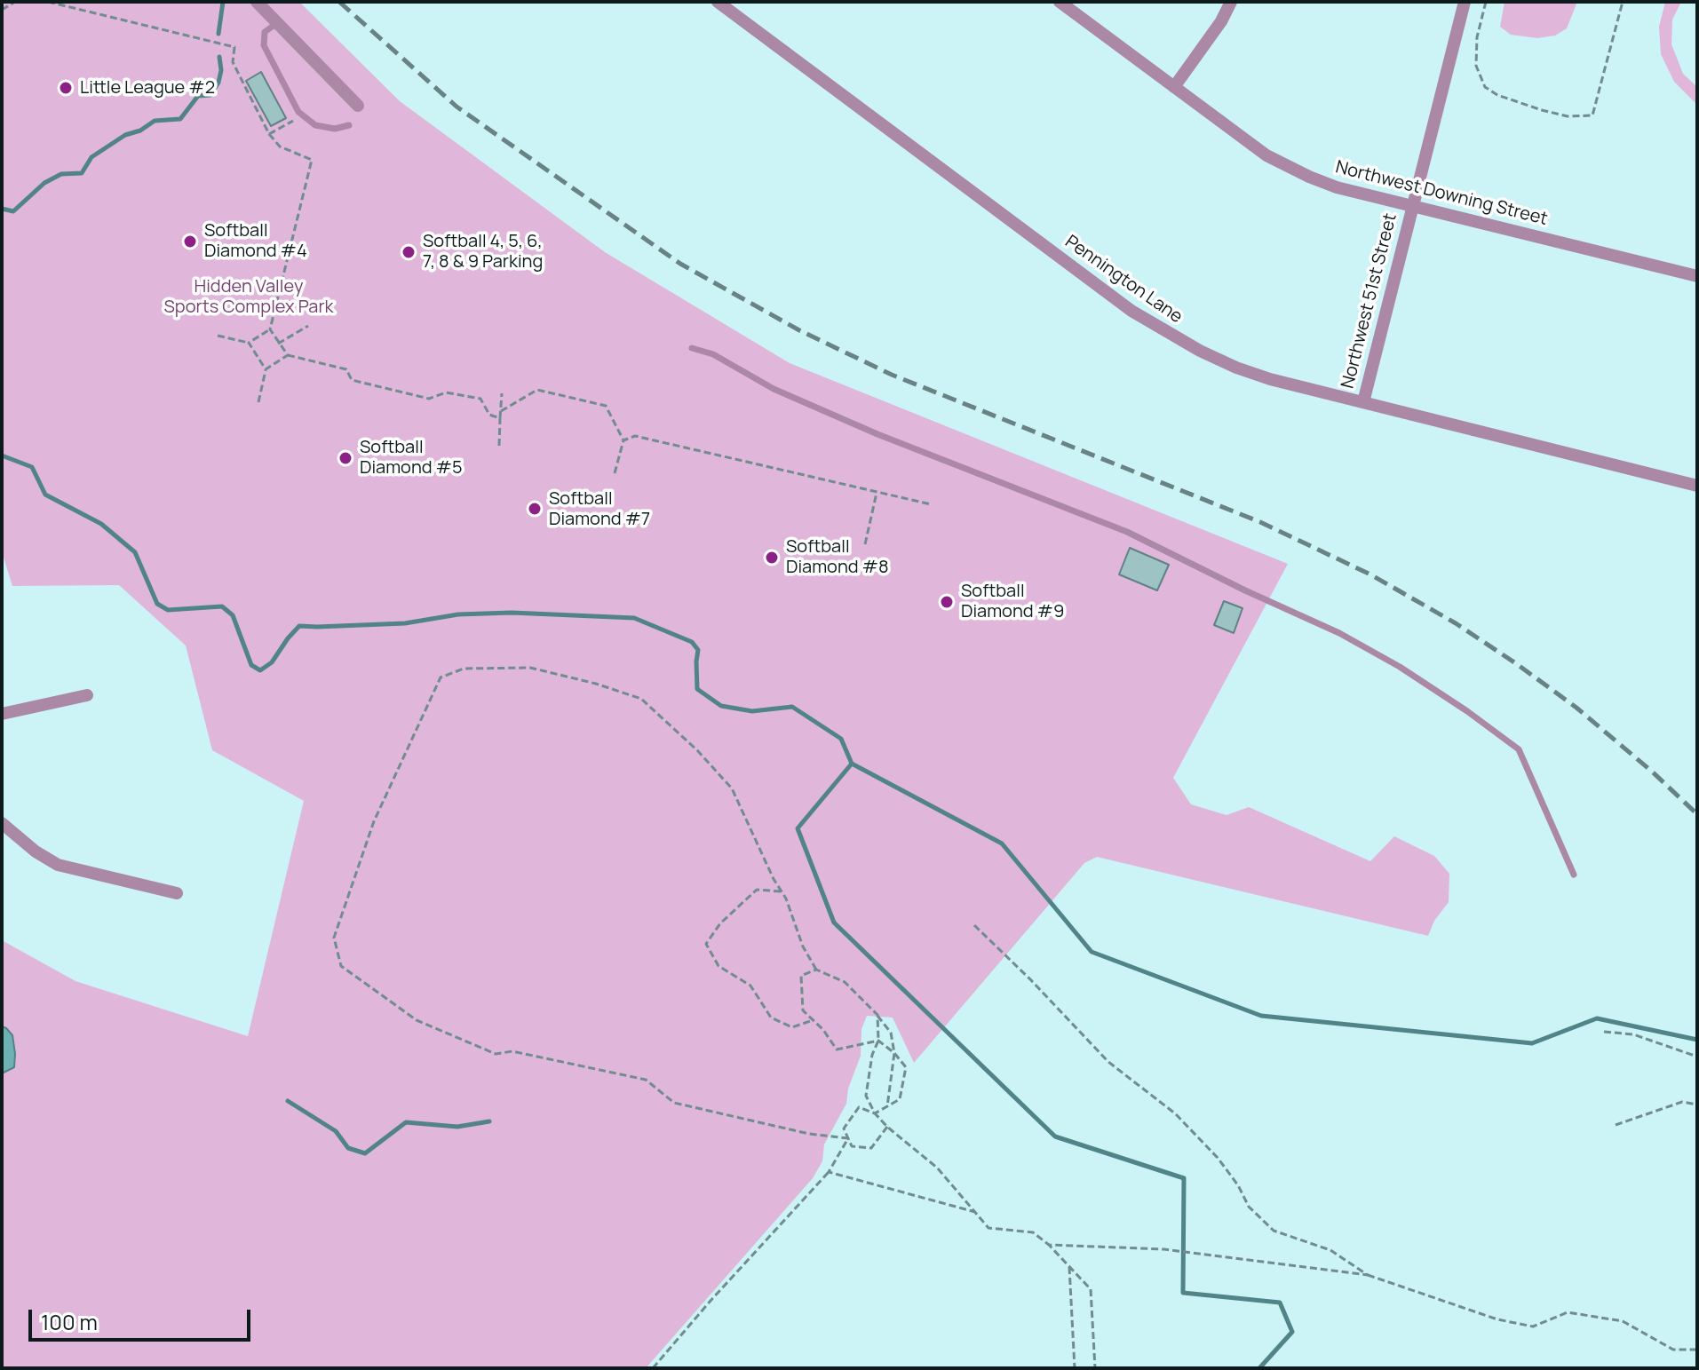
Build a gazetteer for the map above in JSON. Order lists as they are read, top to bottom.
{
  "streets": {
    "street": ["Northwest Downing Street", "Pennington Lane", "Northwest 51st Street"]
  },
  "crossings": [
    ["Northwest Downing Street", "Northwest 51st Street"],
    ["Pennington Lane", "Northwest 51st Street"]
  ],
  "parks": ["Hidden Valley Sports Complex Park"],
  "places": [
    "Little League #2",
    "Softball Diamond #4",
    "Softball 4, 5, 6, 7, 8 & 9 Parking",
    "Softball Diamond #5",
    "Softball Diamond #7",
    "Softball Diamond #8",
    "Softball Diamond #9"
  ],
  "scale_bar": "100 m"
}
